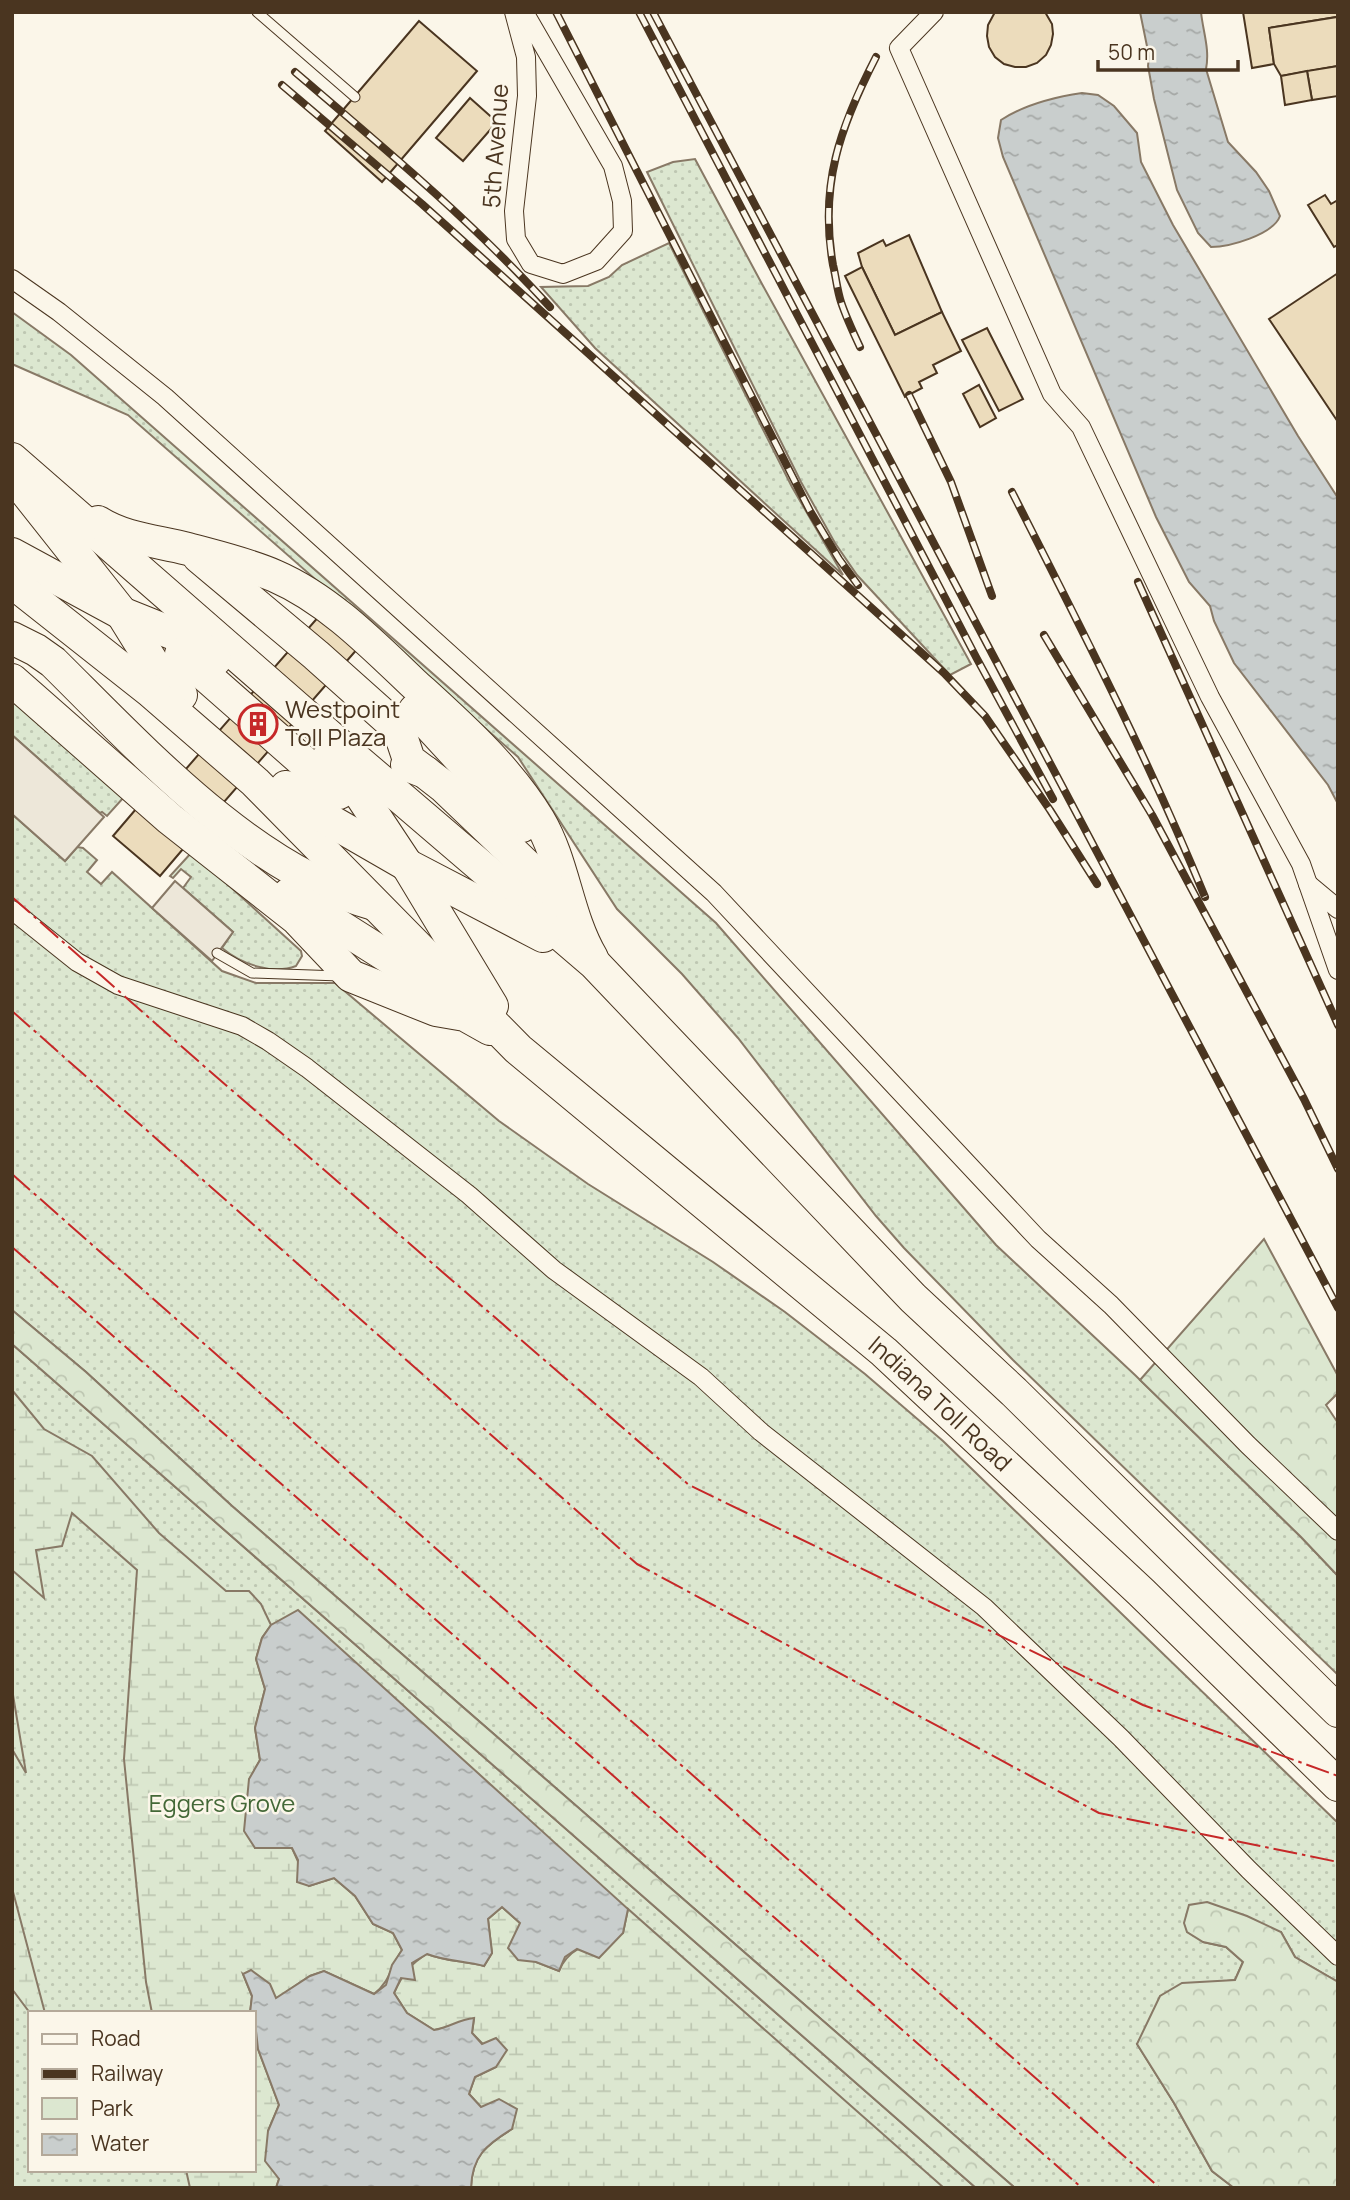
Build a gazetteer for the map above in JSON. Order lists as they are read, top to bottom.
{
  "streets": {
    "highway": ["Indiana Toll Road"],
    "street": ["5th Avenue"]
  },
  "parks": ["Eggers Grove"],
  "places": {
    "building": ["Westpoint Toll Plaza"]
  },
  "legend": [
    "Road",
    "Railway",
    "Park",
    "Water"
  ],
  "scale_bar": "50 m"
}
